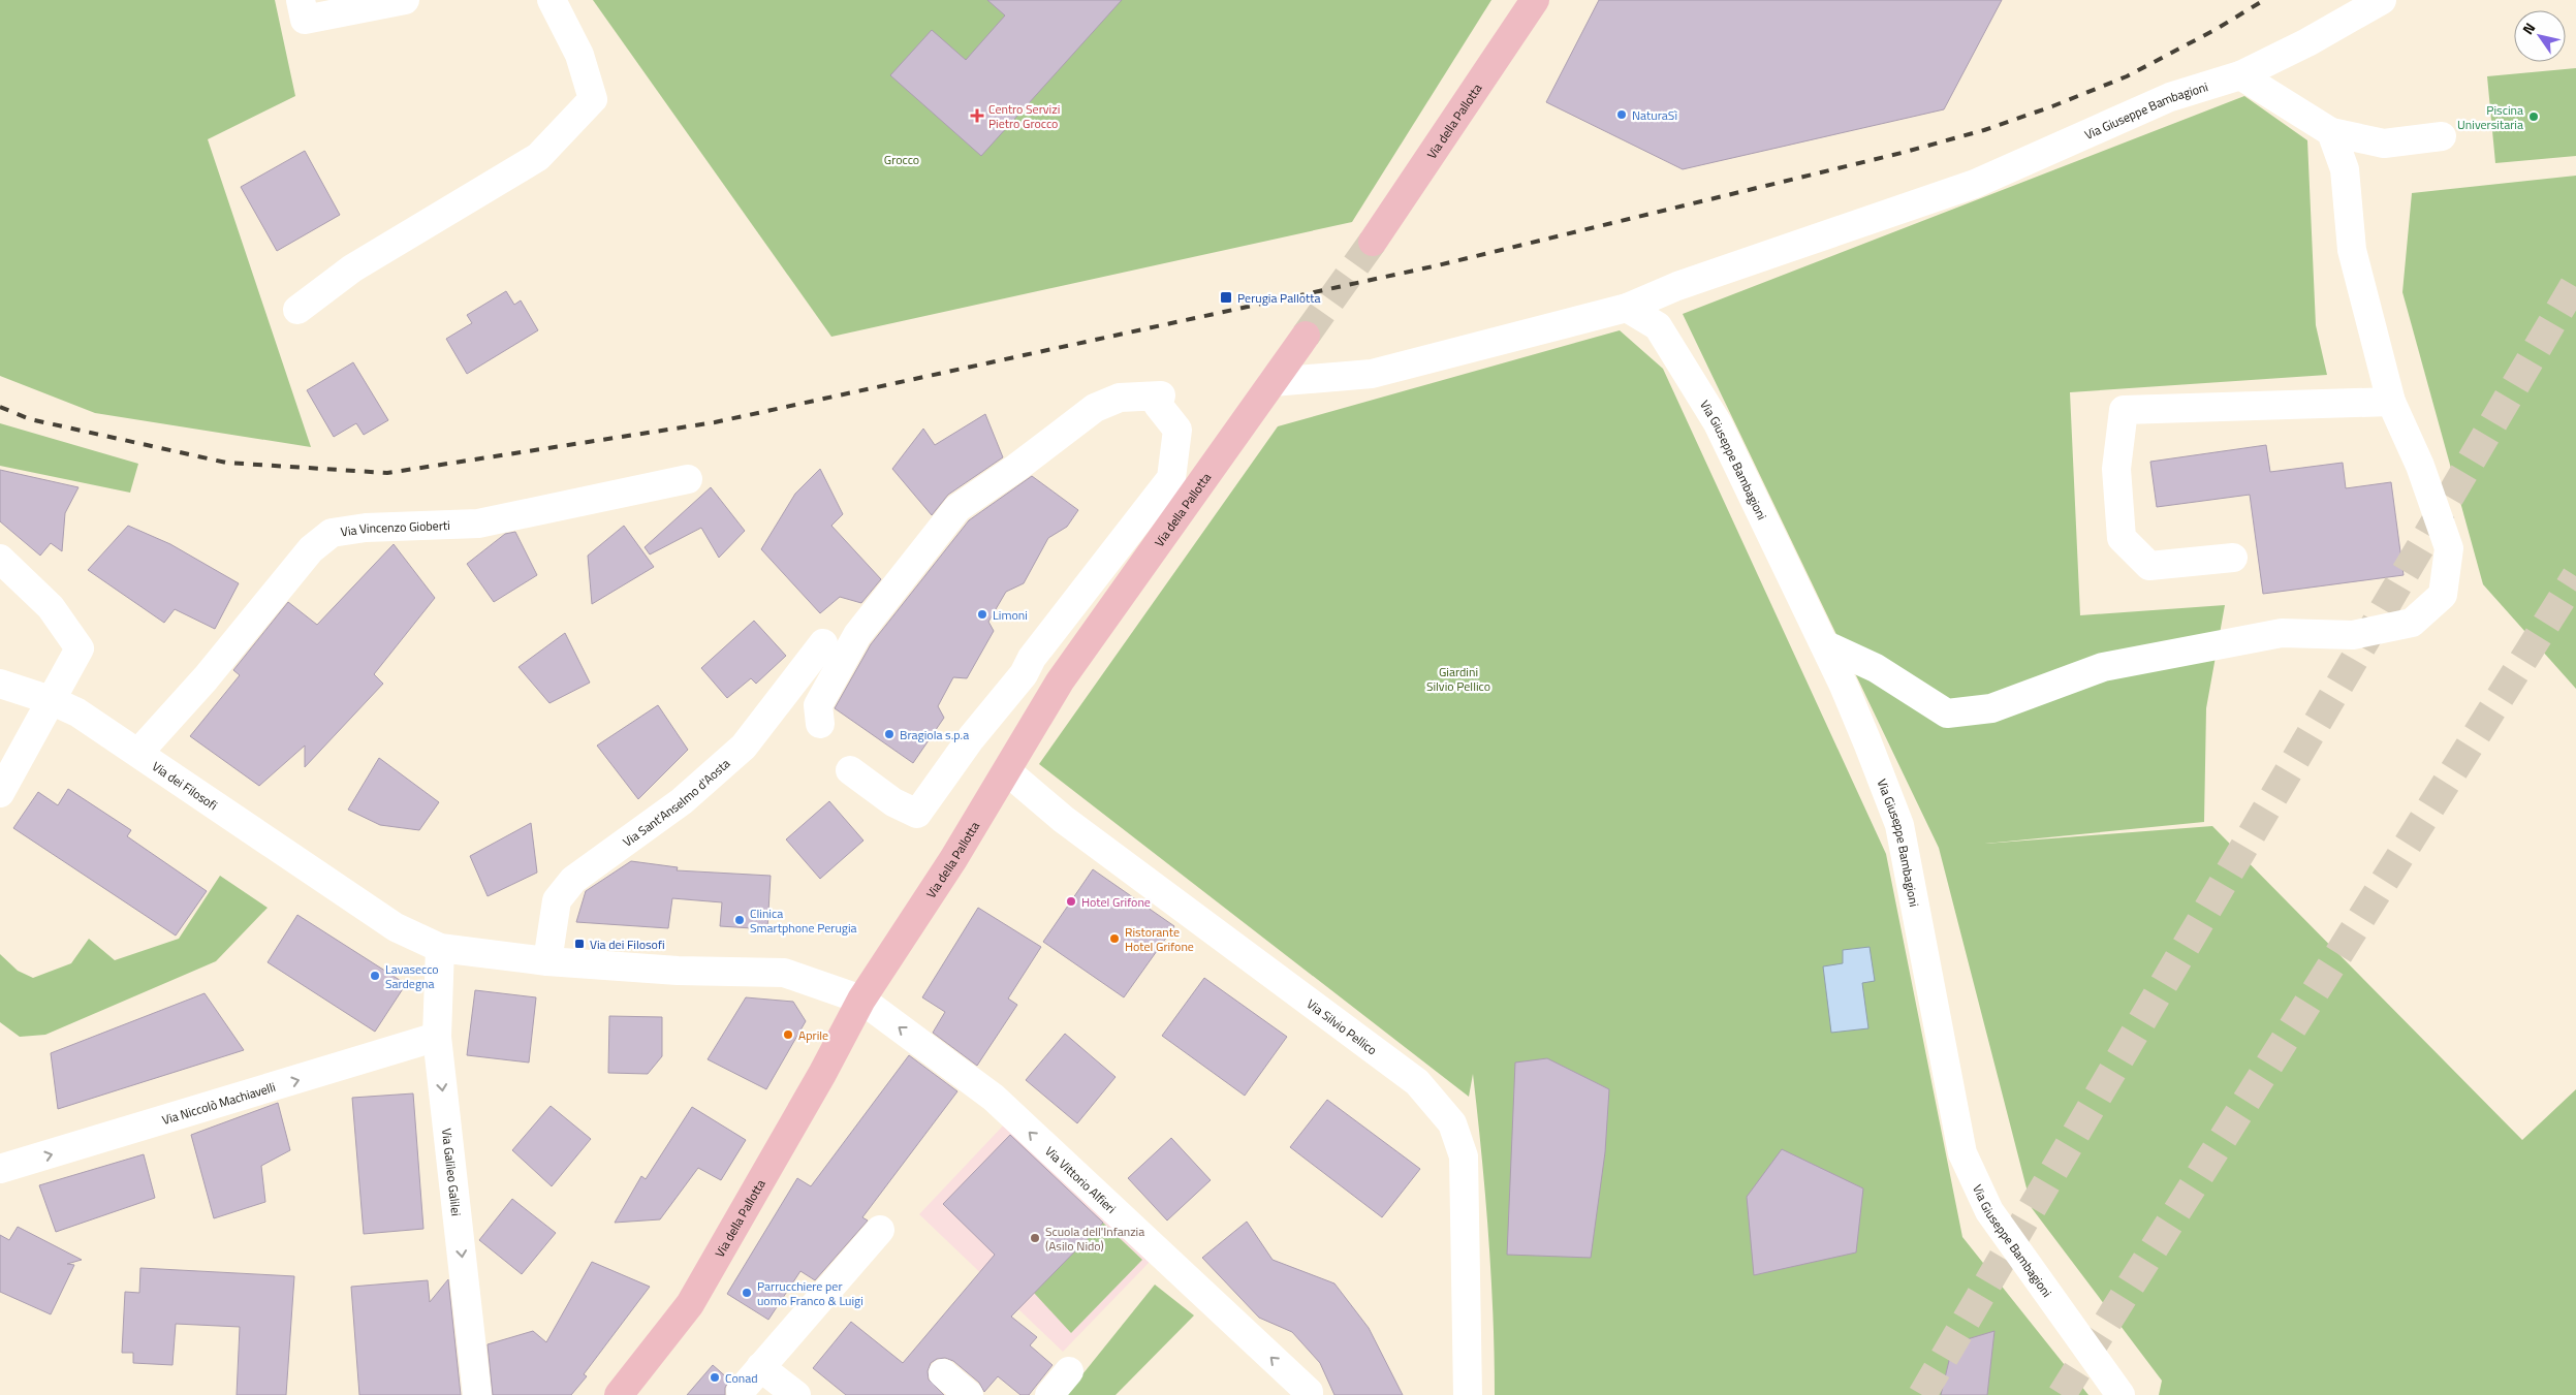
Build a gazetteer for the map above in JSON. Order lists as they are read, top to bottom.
{
  "streets": {
    "main road": ["Via della Pallotta"],
    "street": [
      "Via Giuseppe Bambagioni",
      "Via Vincenzo Gioberti",
      "Via dei Filosofi",
      "Via Sant'Anselmo d'Aosta",
      "Via Silvio Pellico",
      "Via Niccolò Machiavelli",
      "Via Galileo Galilei",
      "Via Vittorio Alfieri"
    ]
  },
  "crossings": [
    ["Via Giuseppe Bambagioni", "Via della Pallotta"],
    ["Via della Pallotta", "Via Silvio Pellico"],
    ["Via della Pallotta", "Via Vittorio Alfieri"],
    ["Via Vincenzo Gioberti", "Via dei Filosofi"],
    ["Via dei Filosofi", "Via Sant'Anselmo d'Aosta"],
    ["Via dei Filosofi", "Via Galileo Galilei"],
    ["Via dei Filosofi", "Via Vittorio Alfieri"],
    ["Via Niccolò Machiavelli", "Via Galileo Galilei"]
  ],
  "one_way": ["Via Niccolò Machiavelli", "Via Galileo Galilei", "Via Vittorio Alfieri"],
  "parks": ["Grocco", "Giardini Silvio Pellico"],
  "places": {
    "other": [
      "NaturaSì",
      "Piscina Universitaria",
      "Limoni",
      "Bragiola s.p.a",
      "Hotel Grifone",
      "Clinica Smartphone Perugia",
      "Ristorante Hotel Grifone",
      "Lavasecco Sardegna",
      "Aprile",
      "Scuola dell'Infanzia (Asilo Nido)",
      "Parrucchiere per uomo Franco & Luigi",
      "Conad"
    ],
    "health": ["Centro Servizi Pietro Grocco"],
    "transit": ["Perugia Pallotta", "Via dei Filosofi"]
  },
  "north": "top left"
}
